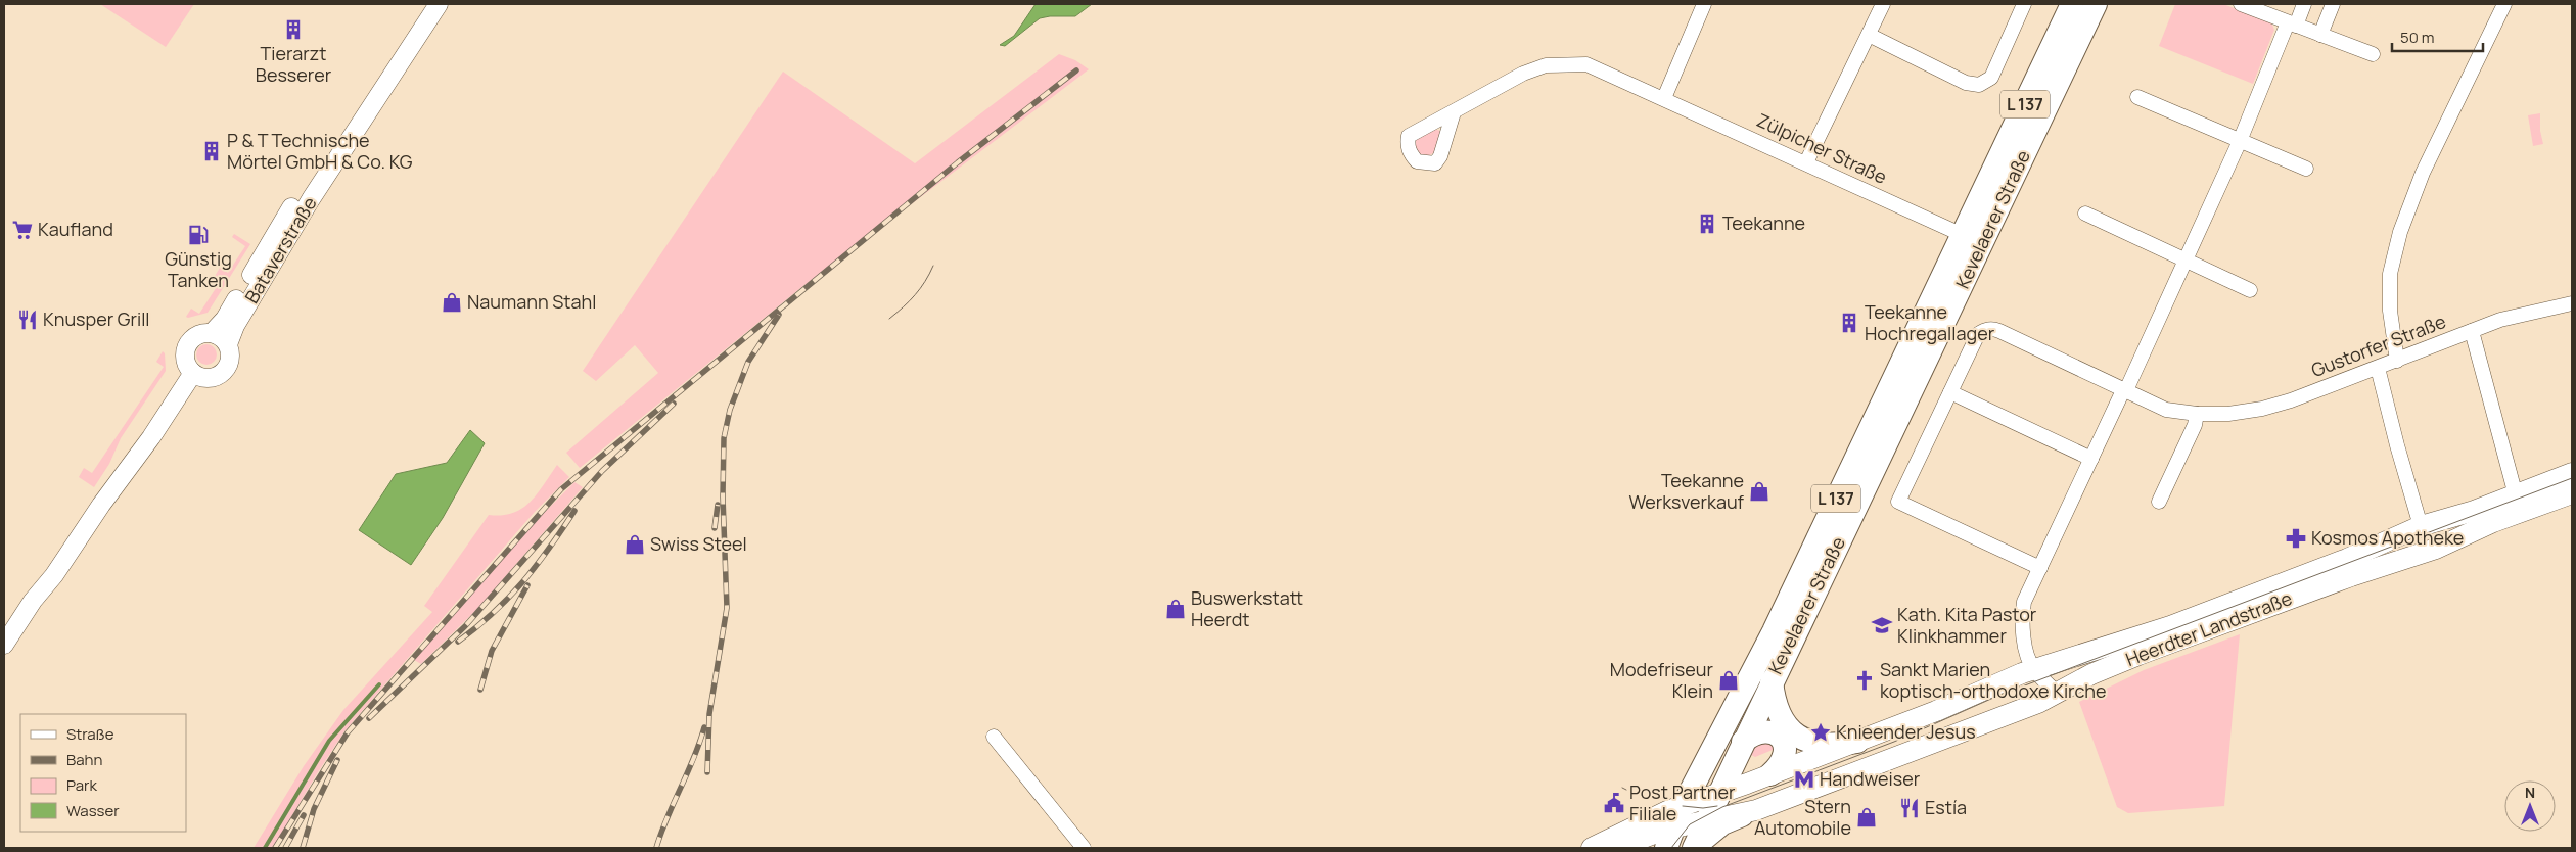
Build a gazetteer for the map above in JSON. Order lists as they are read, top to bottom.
{
  "streets": {
    "main road": ["L 137", "Kevelaerer Straße", "Heerdter Landstraße"],
    "street": ["Zülpicher Straße", "Bataverstraße", "Gustorfer Straße"]
  },
  "crossings": [
    ["L 137", "Kevelaerer Straße"],
    ["L 137", "Heerdter Landstraße"],
    ["Zülpicher Straße", "Kevelaerer Straße"],
    ["Kevelaerer Straße", "Heerdter Landstraße"]
  ],
  "places": {
    "building": [
      "Tierarzt Besserer",
      "P & T Technische Mörtel GmbH & Co. KG",
      "Teekanne",
      "Teekanne Hochregallager"
    ],
    "supermarket": ["Kaufland"],
    "fuel station": ["Günstig Tanken"],
    "shop": [
      "Naumann Stahl",
      "Teekanne Werksverkauf",
      "Swiss Steel",
      "Buswerkstatt Heerdt",
      "Modefriseur Klein",
      "Stern Automobile"
    ],
    "restaurant": ["Knusper Grill", "Estía"],
    "pharmacy": ["Kosmos Apotheke"],
    "school or university": ["Kath. Kita Pastor Klinkhammer"],
    "church": ["Sankt Marien koptisch-orthodoxe Kirche"],
    "place": ["Knieender Jesus"],
    "metro station": ["Handweiser"],
    "public building": ["Post Partner Filiale"]
  },
  "legend": [
    "Straße",
    "Bahn",
    "Park",
    "Wasser"
  ],
  "scale_bar": "50 m",
  "north": "top"
}
